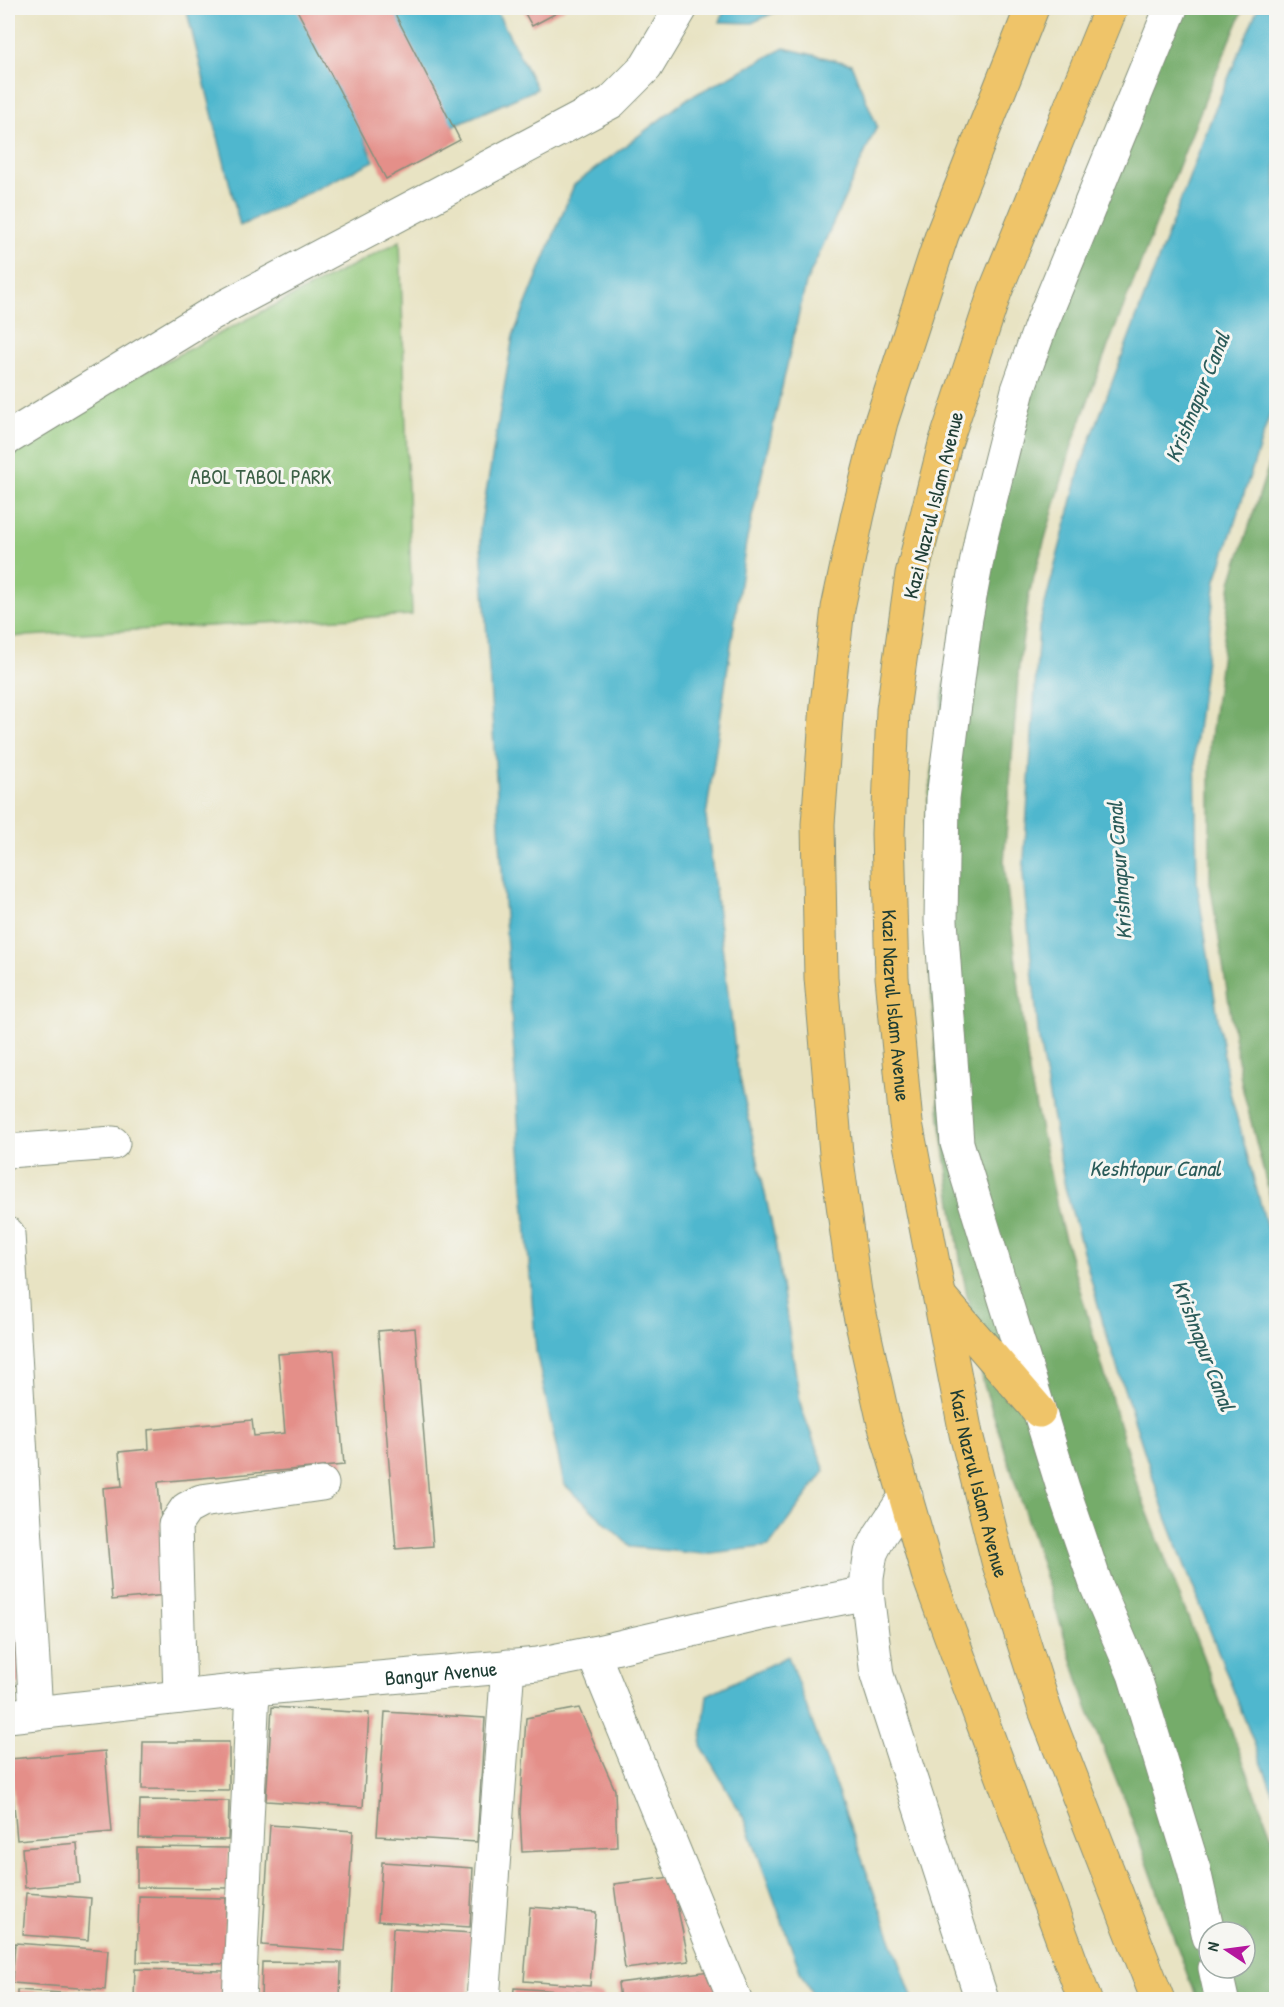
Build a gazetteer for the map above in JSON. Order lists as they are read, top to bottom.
{
  "streets": {
    "main road": ["Kazi Nazrul Islam Avenue"],
    "street": ["Bangur Avenue"]
  },
  "water": ["Krishnapur Canal", "Keshtopur Canal"],
  "parks": ["ABOL TABOL PARK"],
  "north": "left"
}
